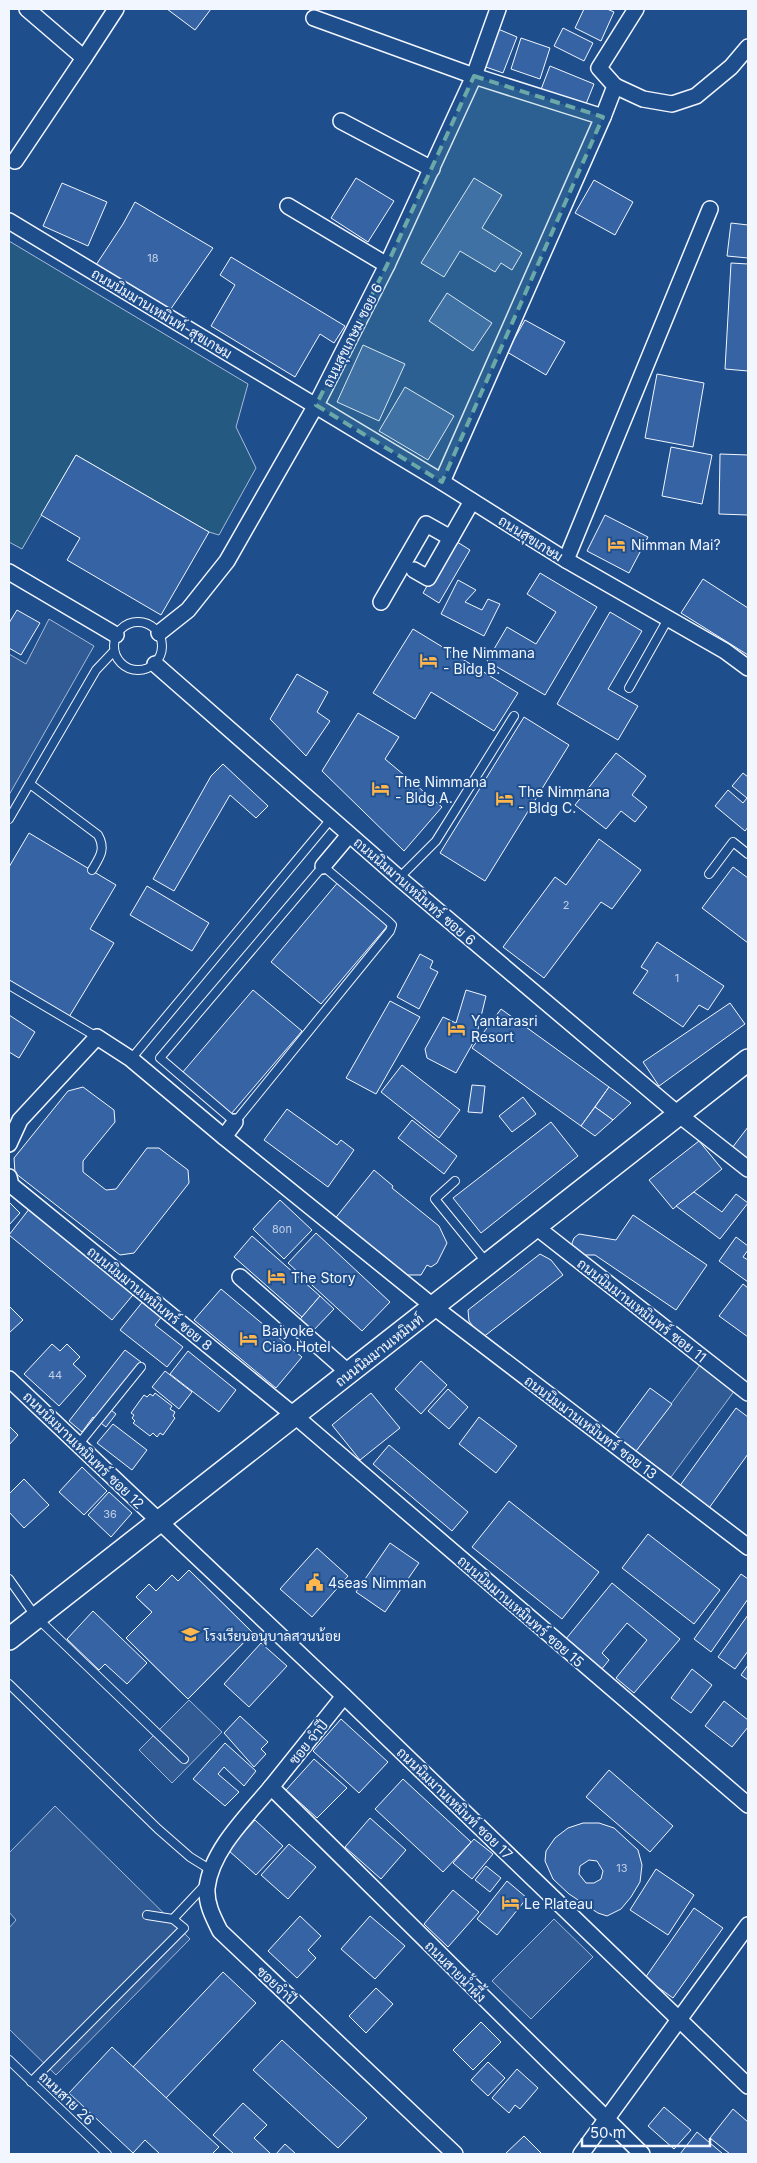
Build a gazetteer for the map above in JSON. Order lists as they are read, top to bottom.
{
  "streets": {
    "main road": ["ถนนนิมมานเหมินท์"],
    "street": [
      "ถนนนิมมานเหมินท์-สุขเกษม",
      "ถนนสุขเกษม ซอย 6",
      "ถนนสุขเกษม",
      "ถนนนิมมานเหมินทร์ ซอย 6",
      "ถนนนิมมานเหมินทร์ ซอย 8",
      "ถนนนิมมานเหมินทร์ ซอย 11",
      "ถนนนิมมานเหมินทร์ ซอย 13",
      "ถนนนิมมานเหมินทร์ ซอย 12",
      "ถนนนิมมานเหมินทร์ ซอย 15",
      "ซอย จำปี",
      "ถนนนิมมานเหมินท์ ซอย 17",
      "ถนนสายน้ำผึ้ง",
      "ซอยจำปี"
    ],
    "lane": ["ถนนสาย 26"]
  },
  "crossings": [
    ["ถนนนิมมานเหมินท์-สุขเกษม", "ถนนสุขเกษม ซอย 6"],
    ["ถนนนิมมานเหมินท์-สุขเกษม", "ถนนสุขเกษม"],
    ["ถนนสุขเกษม ซอย 6", "ถนนสุขเกษม"],
    ["ถนนสุขเกษม ซอย 6", "ถนนนิมมานเหมินทร์ ซอย 6"],
    ["ถนนนิมมานเหมินทร์ ซอย 6", "ถนนนิมมานเหมินท์"],
    ["ถนนนิมมานเหมินทร์ ซอย 8", "ถนนนิมมานเหมินท์"],
    ["ถนนนิมมานเหมินทร์ ซอย 8", "ถนนนิมมานเหมินทร์ ซอย 15"],
    ["ถนนนิมมานเหมินทร์ ซอย 11", "ถนนนิมมานเหมินท์"],
    ["ถนนนิมมานเหมินท์", "ถนนนิมมานเหมินทร์ ซอย 13"],
    ["ถนนนิมมานเหมินท์", "ถนนนิมมานเหมินทร์ ซอย 12"],
    ["ถนนนิมมานเหมินท์", "ถนนนิมมานเหมินทร์ ซอย 15"],
    ["ถนนนิมมานเหมินท์", "ถนนนิมมานเหมินท์ ซอย 17"],
    ["ถนนนิมมานเหมินทร์ ซอย 12", "ถนนนิมมานเหมินท์ ซอย 17"],
    ["ซอย จำปี", "ถนนนิมมานเหมินท์ ซอย 17"],
    ["ซอย จำปี", "ถนนสายน้ำผึ้ง"]
  ],
  "places": {
    "hotel": [
      "Nimman Mai?",
      "The Nimmana - Bldg B.",
      "The Nimmana - Bldg A.",
      "The Nimmana - Bldg C.",
      "Yantarasri Resort",
      "The Story",
      "Baiyoke Ciao Hotel",
      "Le Plateau"
    ],
    "public building": ["4seas Nimman"],
    "school or university": ["โรงเรียนอนุบาลสวนน้อย"]
  },
  "house_numbers": [
    "18",
    "2",
    "1",
    "8on",
    "44",
    "36",
    "13"
  ],
  "scale_bar": "50 m"
}
